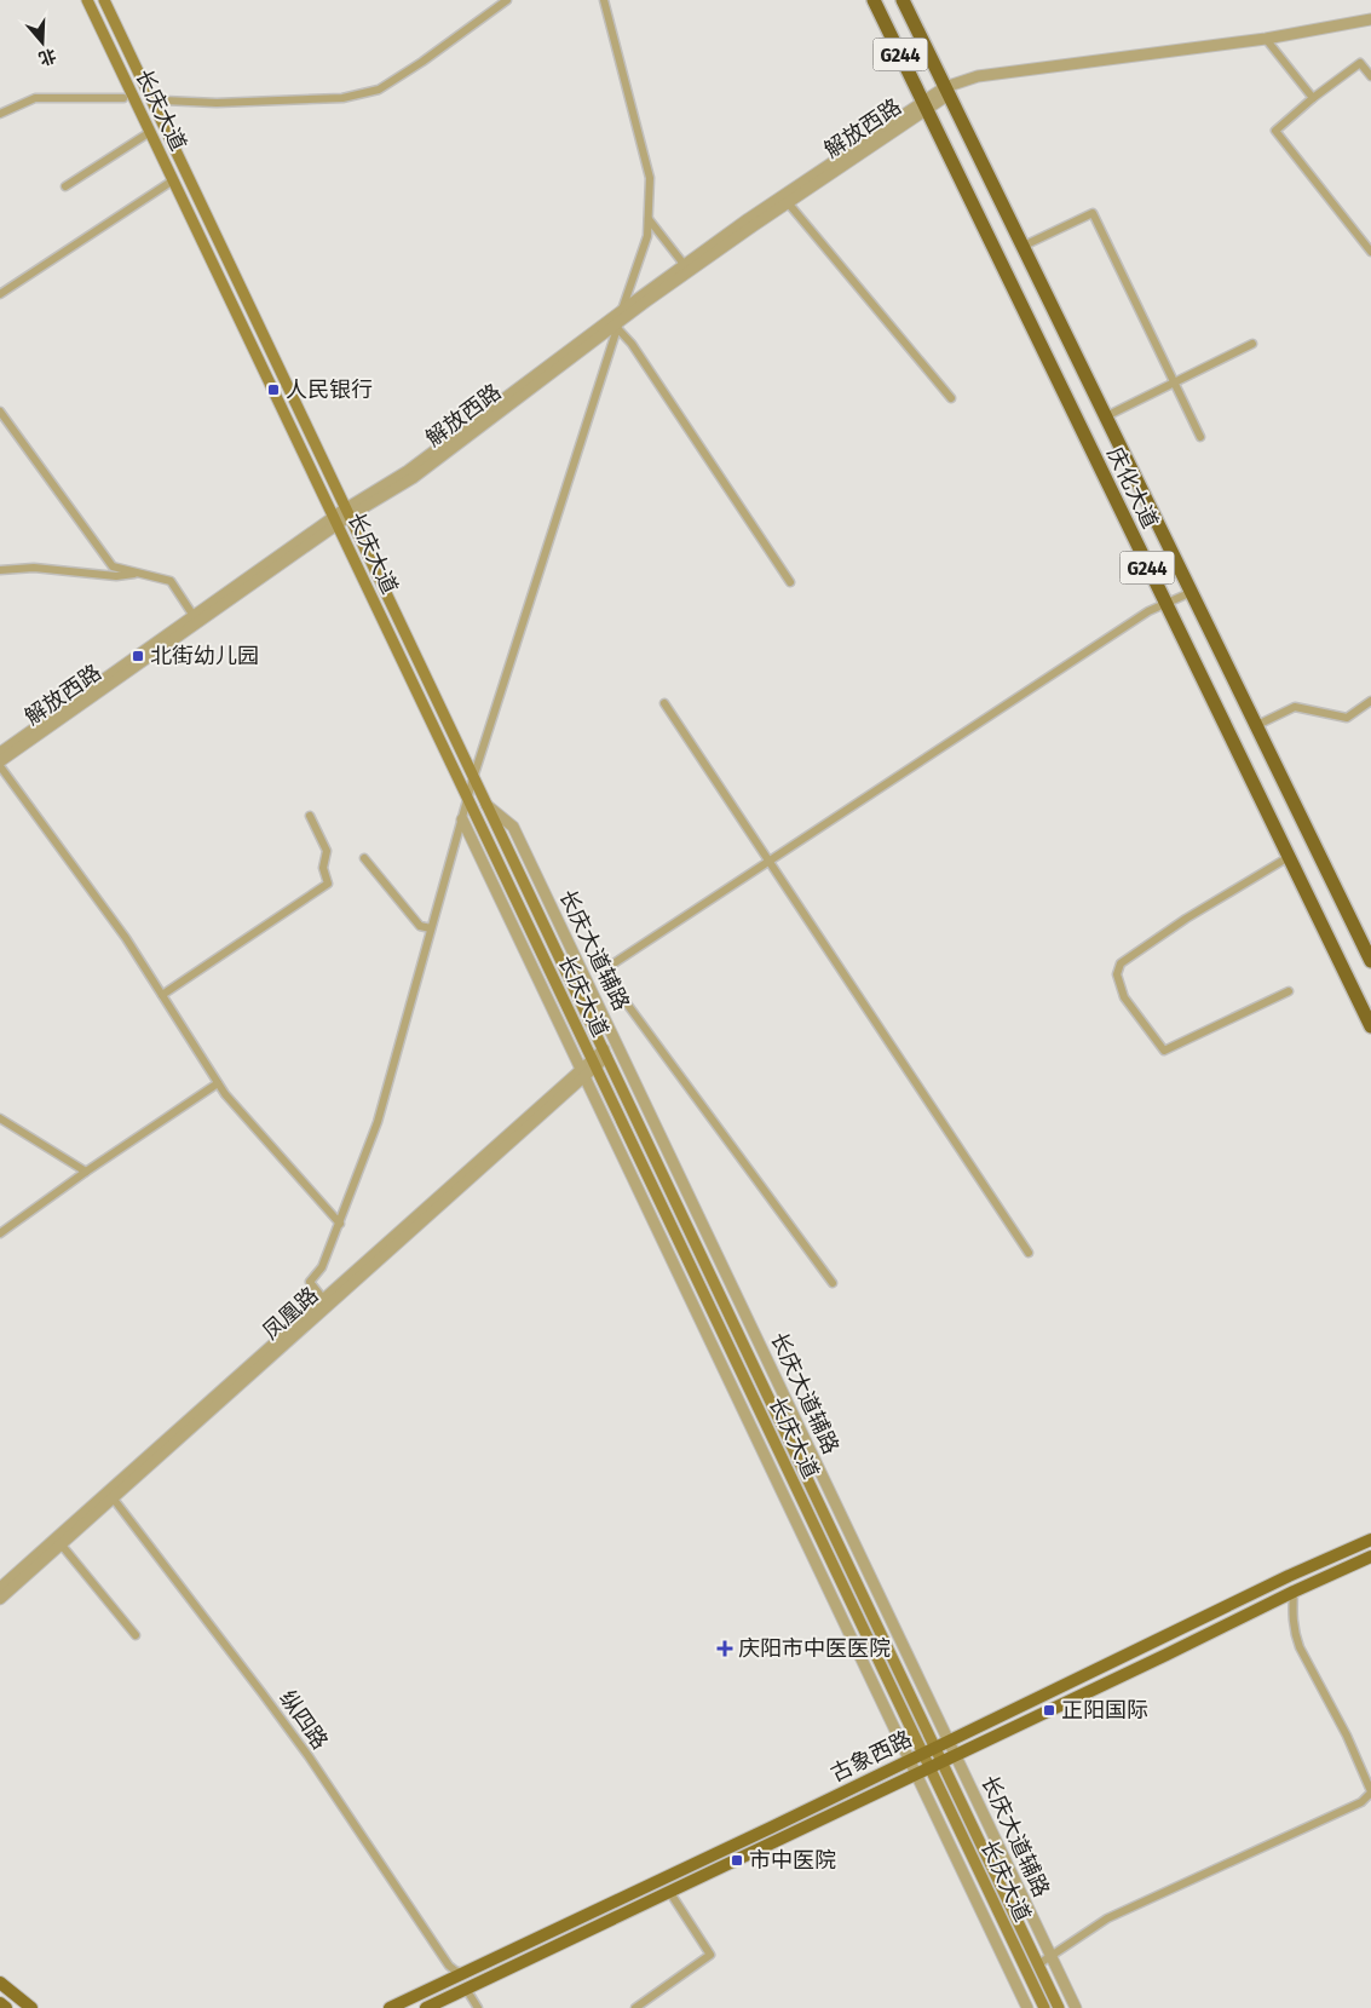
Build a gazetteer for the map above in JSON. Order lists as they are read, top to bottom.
{
  "streets": {
    "highway": ["G244", "庆化大道"],
    "main road": ["长庆大道", "古象西路"],
    "street": [
      "解放西路",
      "长庆大道辅路",
      "凤凰路",
      "纵四路"
    ]
  },
  "crossings": [
    ["长庆大道", "解放西路"],
    ["长庆大道", "长庆大道辅路"],
    ["长庆大道", "凤凰路"],
    ["长庆大道", "古象西路"],
    ["解放西路", "庆化大道"],
    ["长庆大道辅路", "古象西路"],
    ["凤凰路", "纵四路"],
    ["纵四路", "古象西路"]
  ],
  "places": {
    "transit": [
      "人民银行",
      "北街幼儿园",
      "正阳国际",
      "市中医院"
    ],
    "health": ["庆阳市中医医院"]
  },
  "north": "bottom"
}
